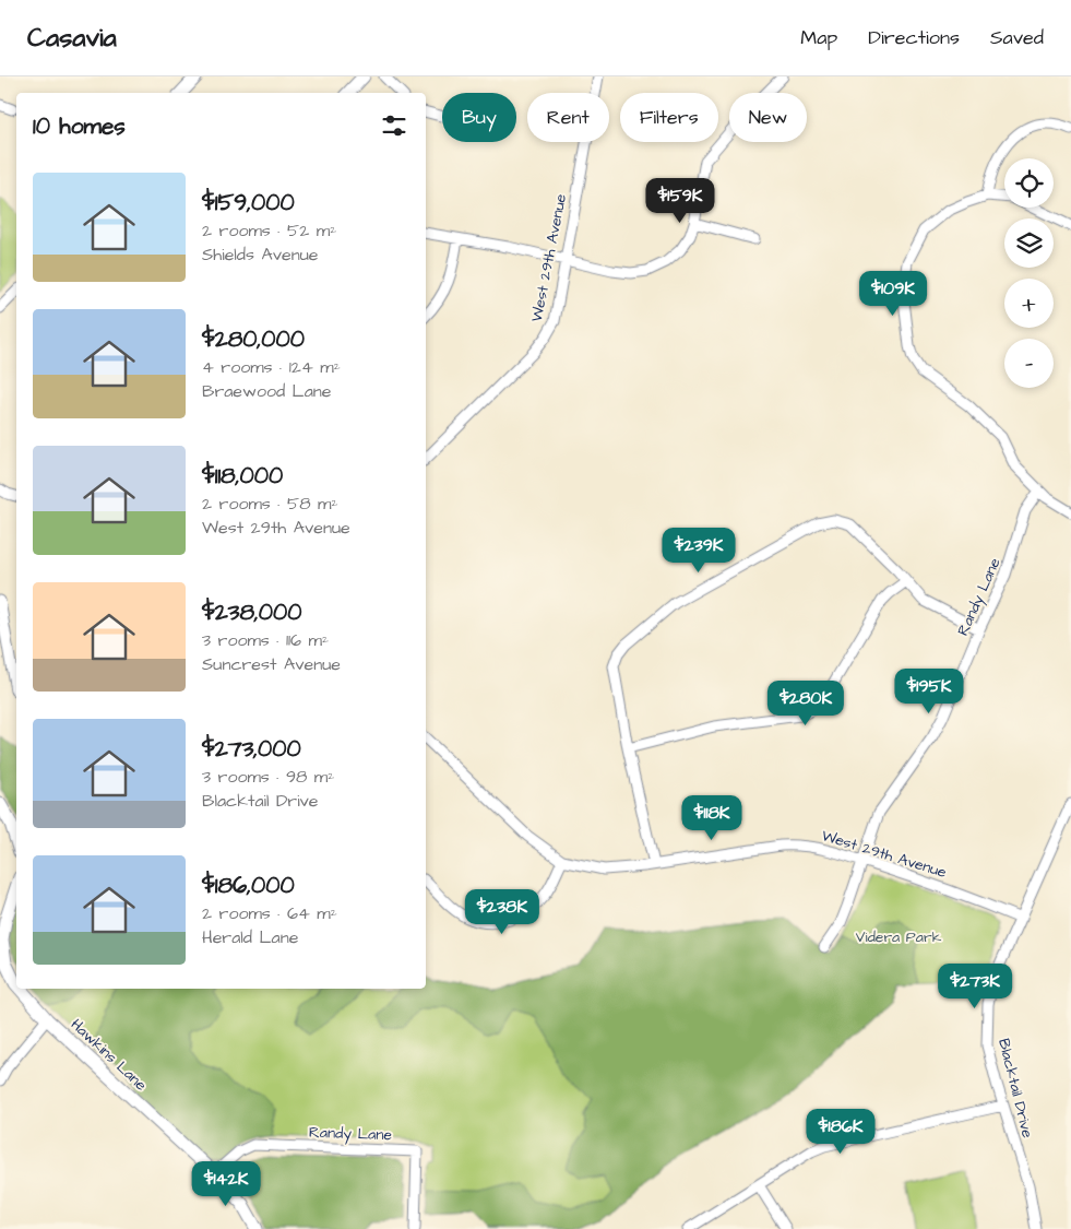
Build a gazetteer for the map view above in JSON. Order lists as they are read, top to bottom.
{
  "streets": {
    "street": [
      "West 29th Avenue",
      "Randy Lane",
      "Hawkins Lane",
      "Blacktail Drive"
    ]
  },
  "crossings": [
    ["West 29th Avenue", "Randy Lane"],
    ["West 29th Avenue", "Blacktail Drive"],
    ["Randy Lane", "Hawkins Lane"]
  ],
  "parks": ["Videra Park"],
  "page": {
    "header": "Casavia",
    "nav": ["Map", "Directions", "Saved"],
    "chip": [
      "Buy",
      "Rent",
      "Filters",
      "New"
    ],
    "heading": "10 homes",
    "map_buttons": ["+", "−"],
    "list": [
      {
        "name": "$159,000",
        "note": "2 rooms · 52 m² · Shields Avenue"
      },
      {
        "name": "$280,000",
        "note": "4 rooms · 124 m² · Braewood Lane"
      },
      {
        "name": "$118,000",
        "note": "2 rooms · 58 m² · West 29th Avenue"
      },
      {
        "name": "$238,000",
        "note": "3 rooms · 116 m² · Suncrest Avenue"
      },
      {
        "name": "$273,000",
        "note": "3 rooms · 98 m² · Blacktail Drive"
      },
      {
        "name": "$186,000",
        "note": "2 rooms · 64 m² · Herald Lane"
      }
    ],
    "price": [
      "$159K",
      "$109K",
      "$239K",
      "$195K",
      "$280K",
      "$118K",
      "$238K",
      "$273K",
      "$186K",
      "$142K"
    ]
  }
}
